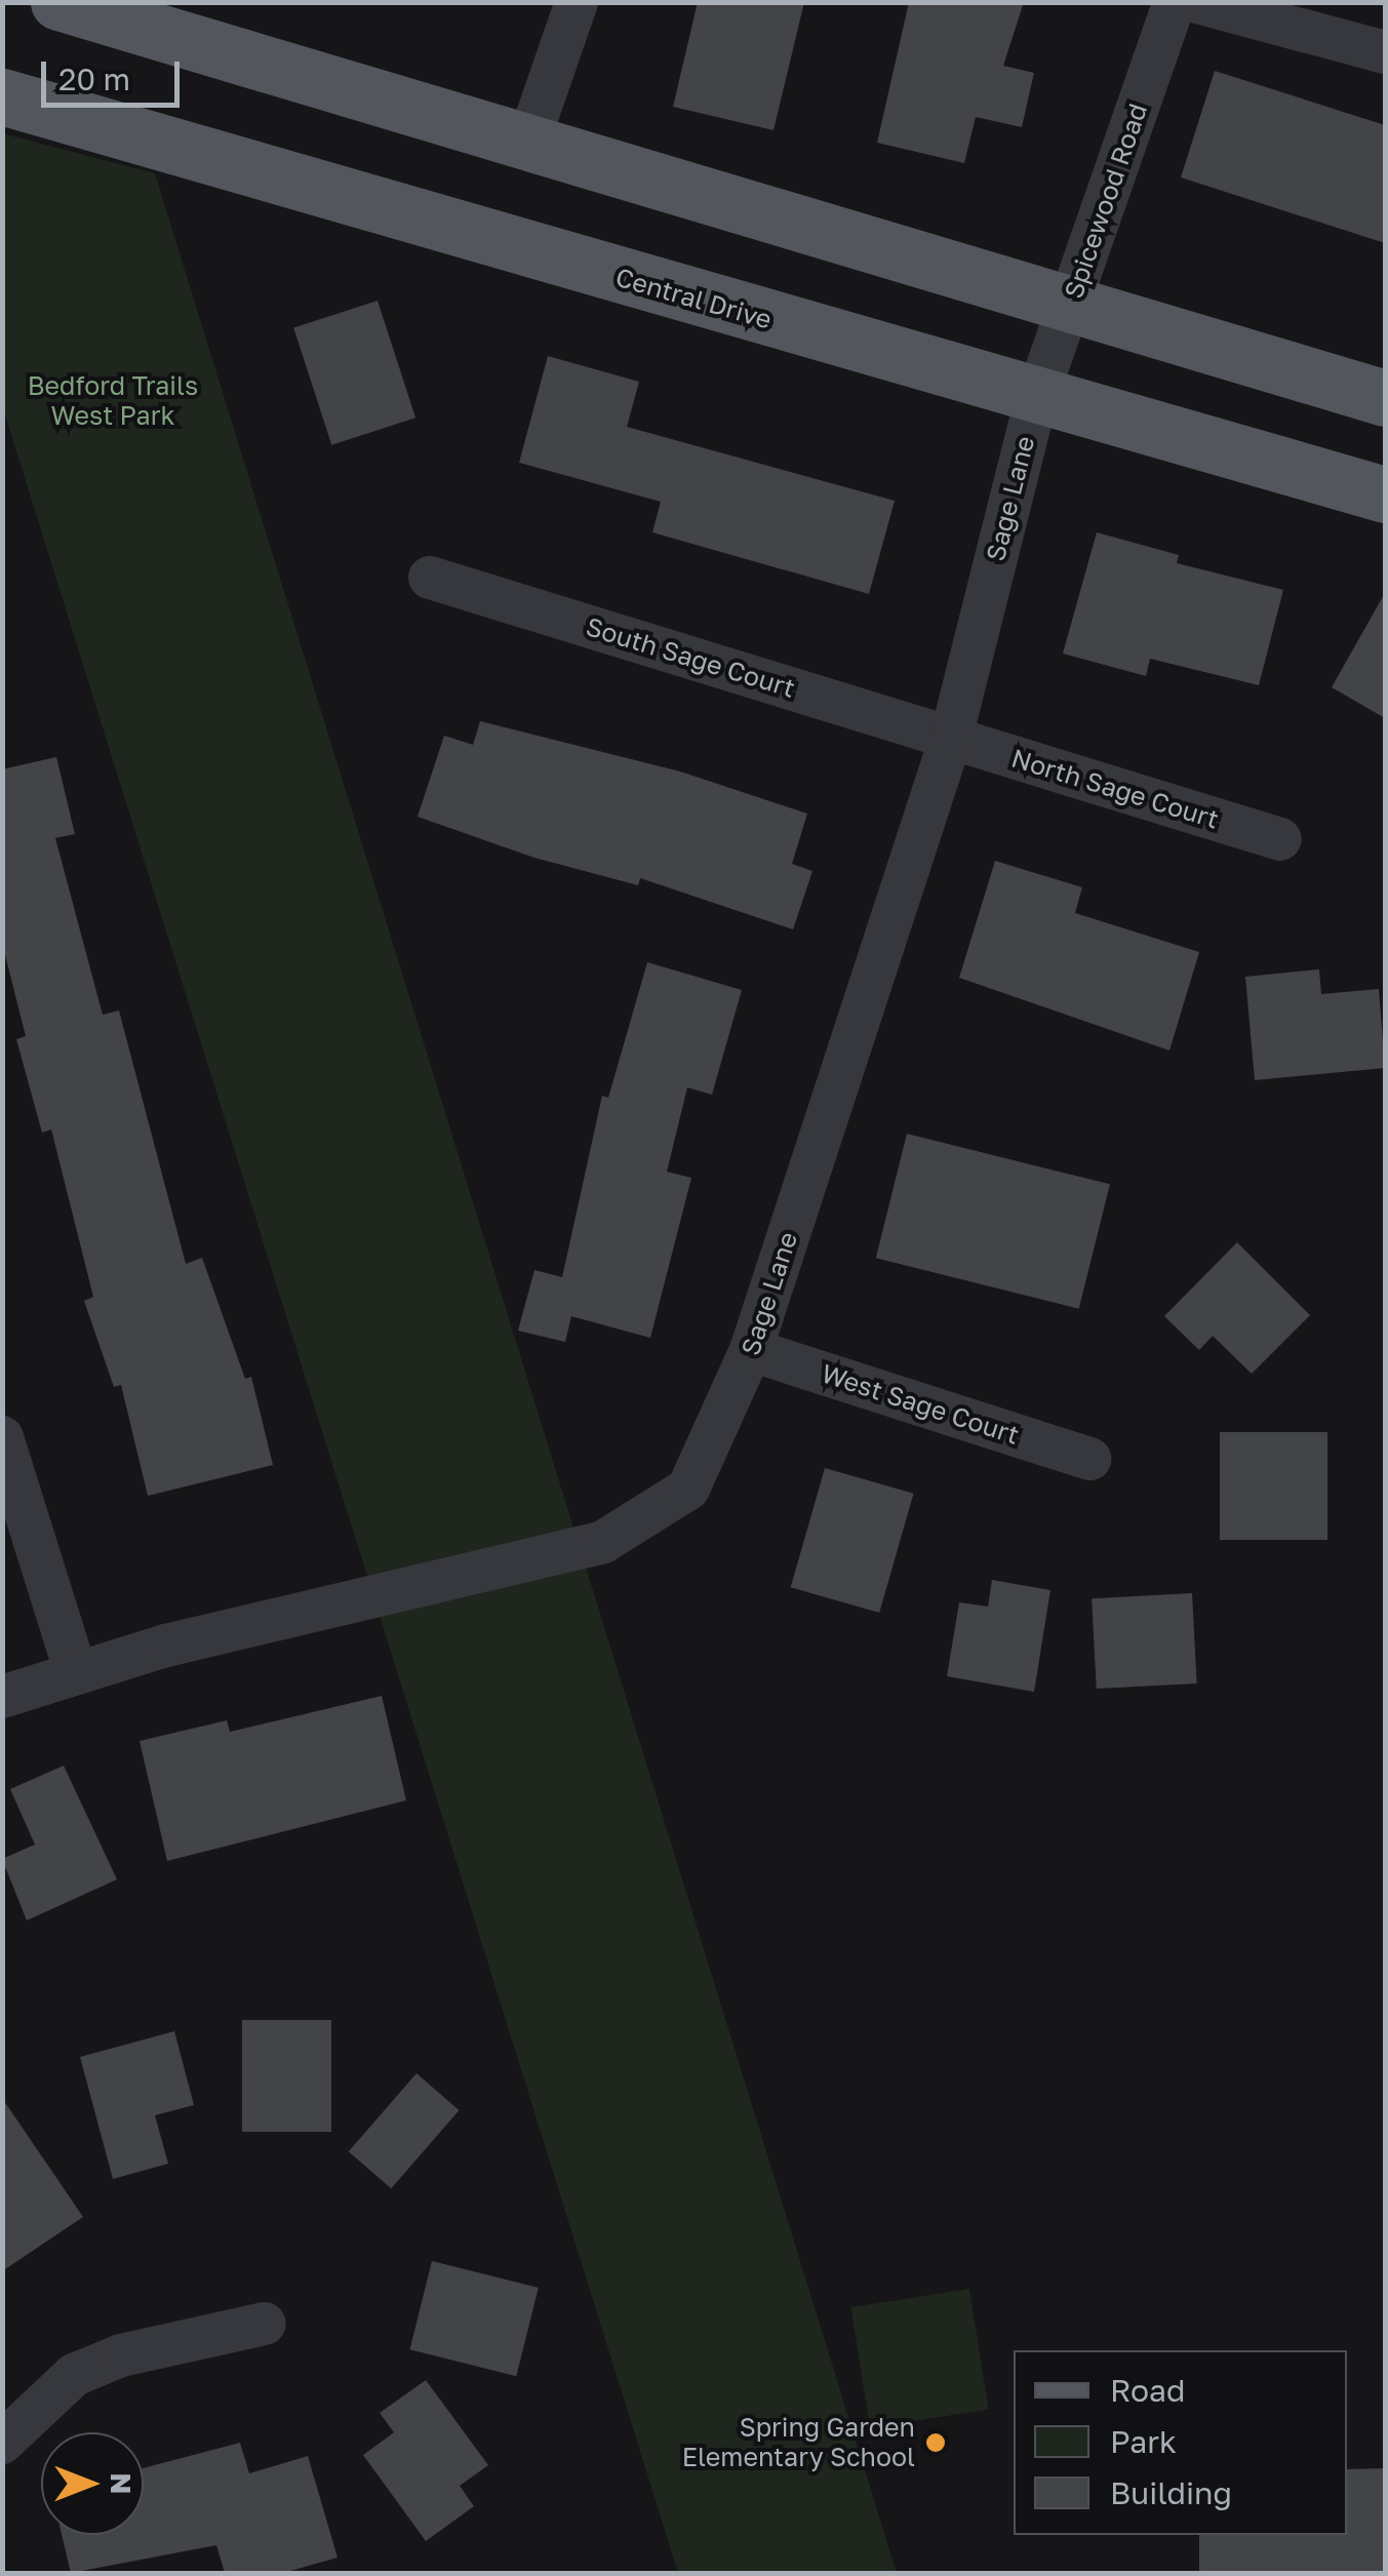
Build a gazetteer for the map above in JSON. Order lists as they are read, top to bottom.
{
  "streets": {
    "main road": ["Central Drive"],
    "street": [
      "Spicewood Road",
      "Sage Lane",
      "South Sage Court",
      "North Sage Court",
      "West Sage Court"
    ]
  },
  "crossings": [
    ["Spicewood Road", "Central Drive"],
    ["Spicewood Road", "Sage Lane"],
    ["Central Drive", "Sage Lane"],
    ["Sage Lane", "South Sage Court"],
    ["Sage Lane", "North Sage Court"],
    ["Sage Lane", "West Sage Court"],
    ["South Sage Court", "North Sage Court"]
  ],
  "parks": ["Bedford Trails West Park"],
  "places": ["Spring Garden Elementary School"],
  "legend": ["Road", "Park", "Building"],
  "scale_bar": "20 m",
  "north": "right"
}
